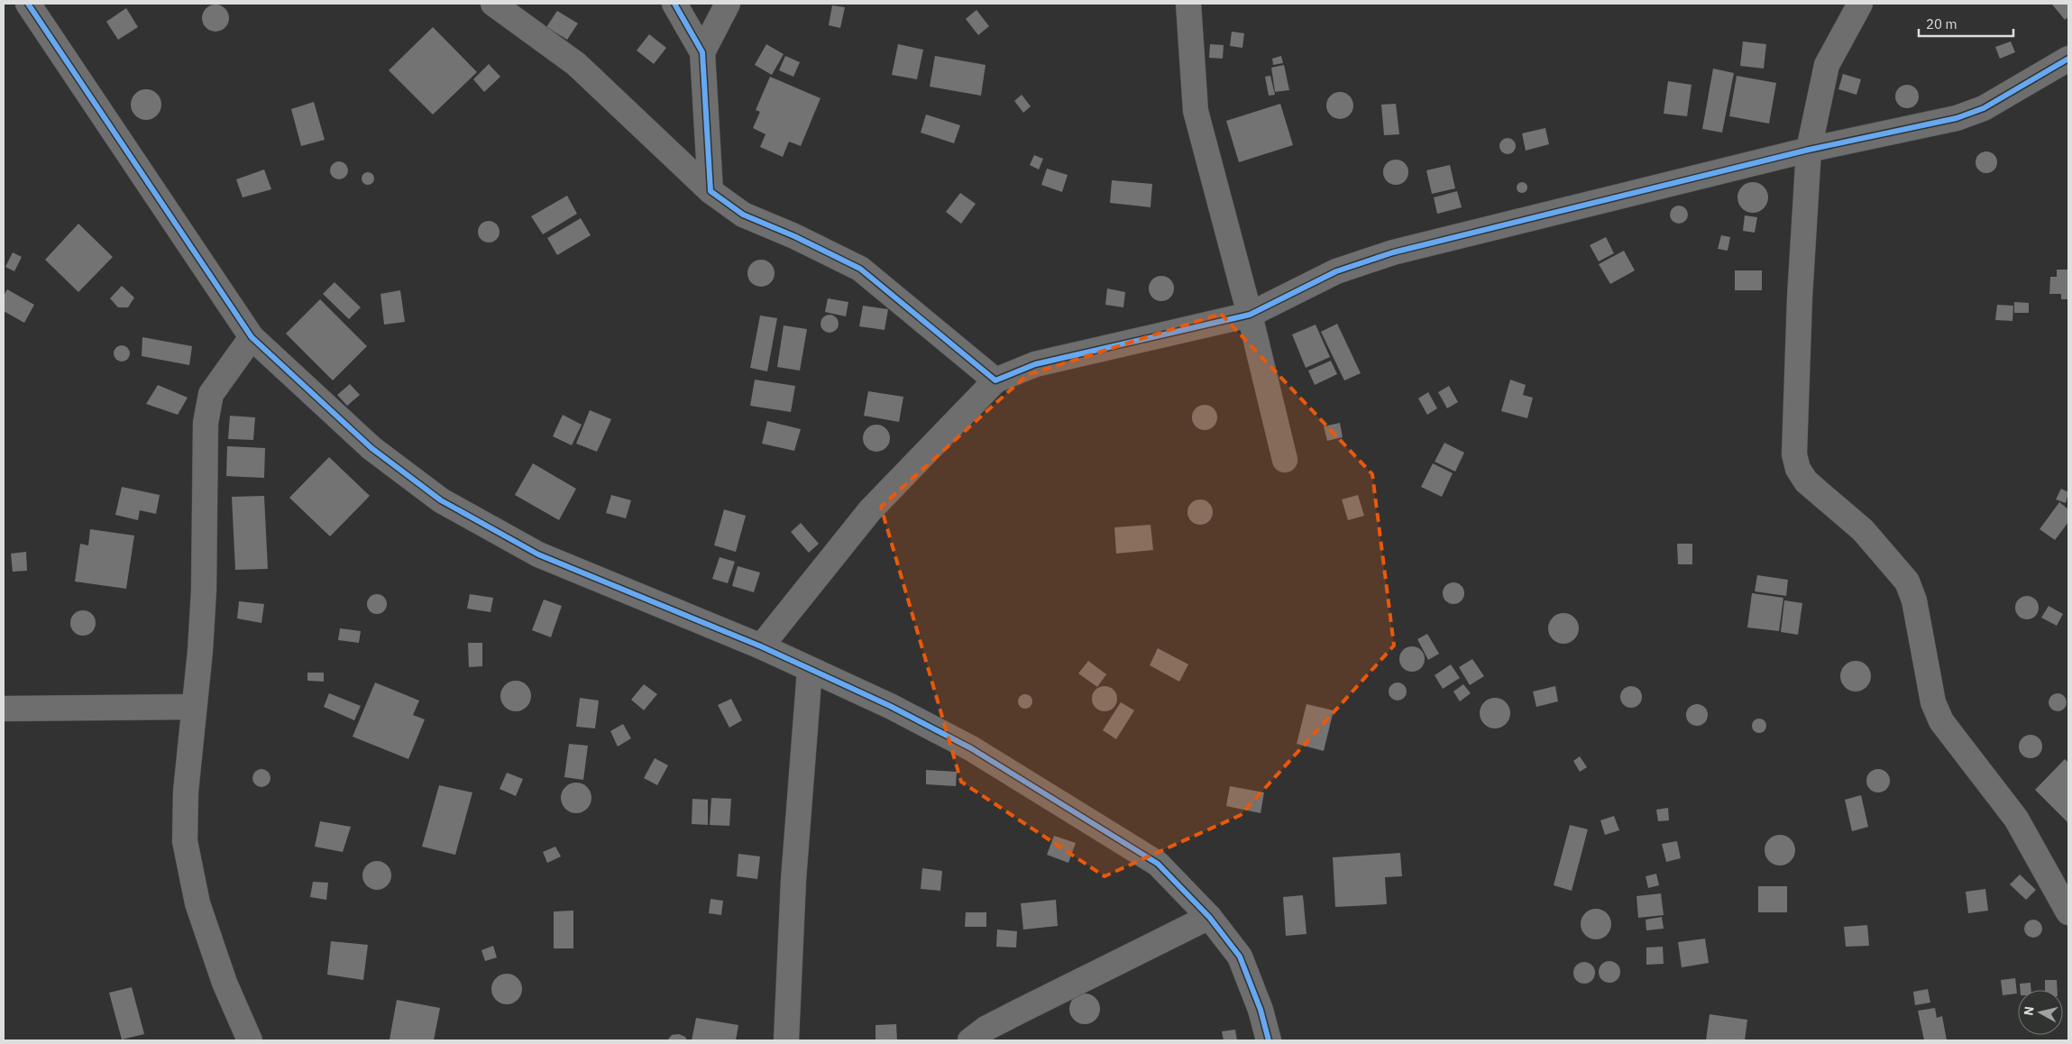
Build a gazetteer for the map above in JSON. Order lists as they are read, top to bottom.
{
  "scale_bar": "20 m",
  "north": "left"
}
